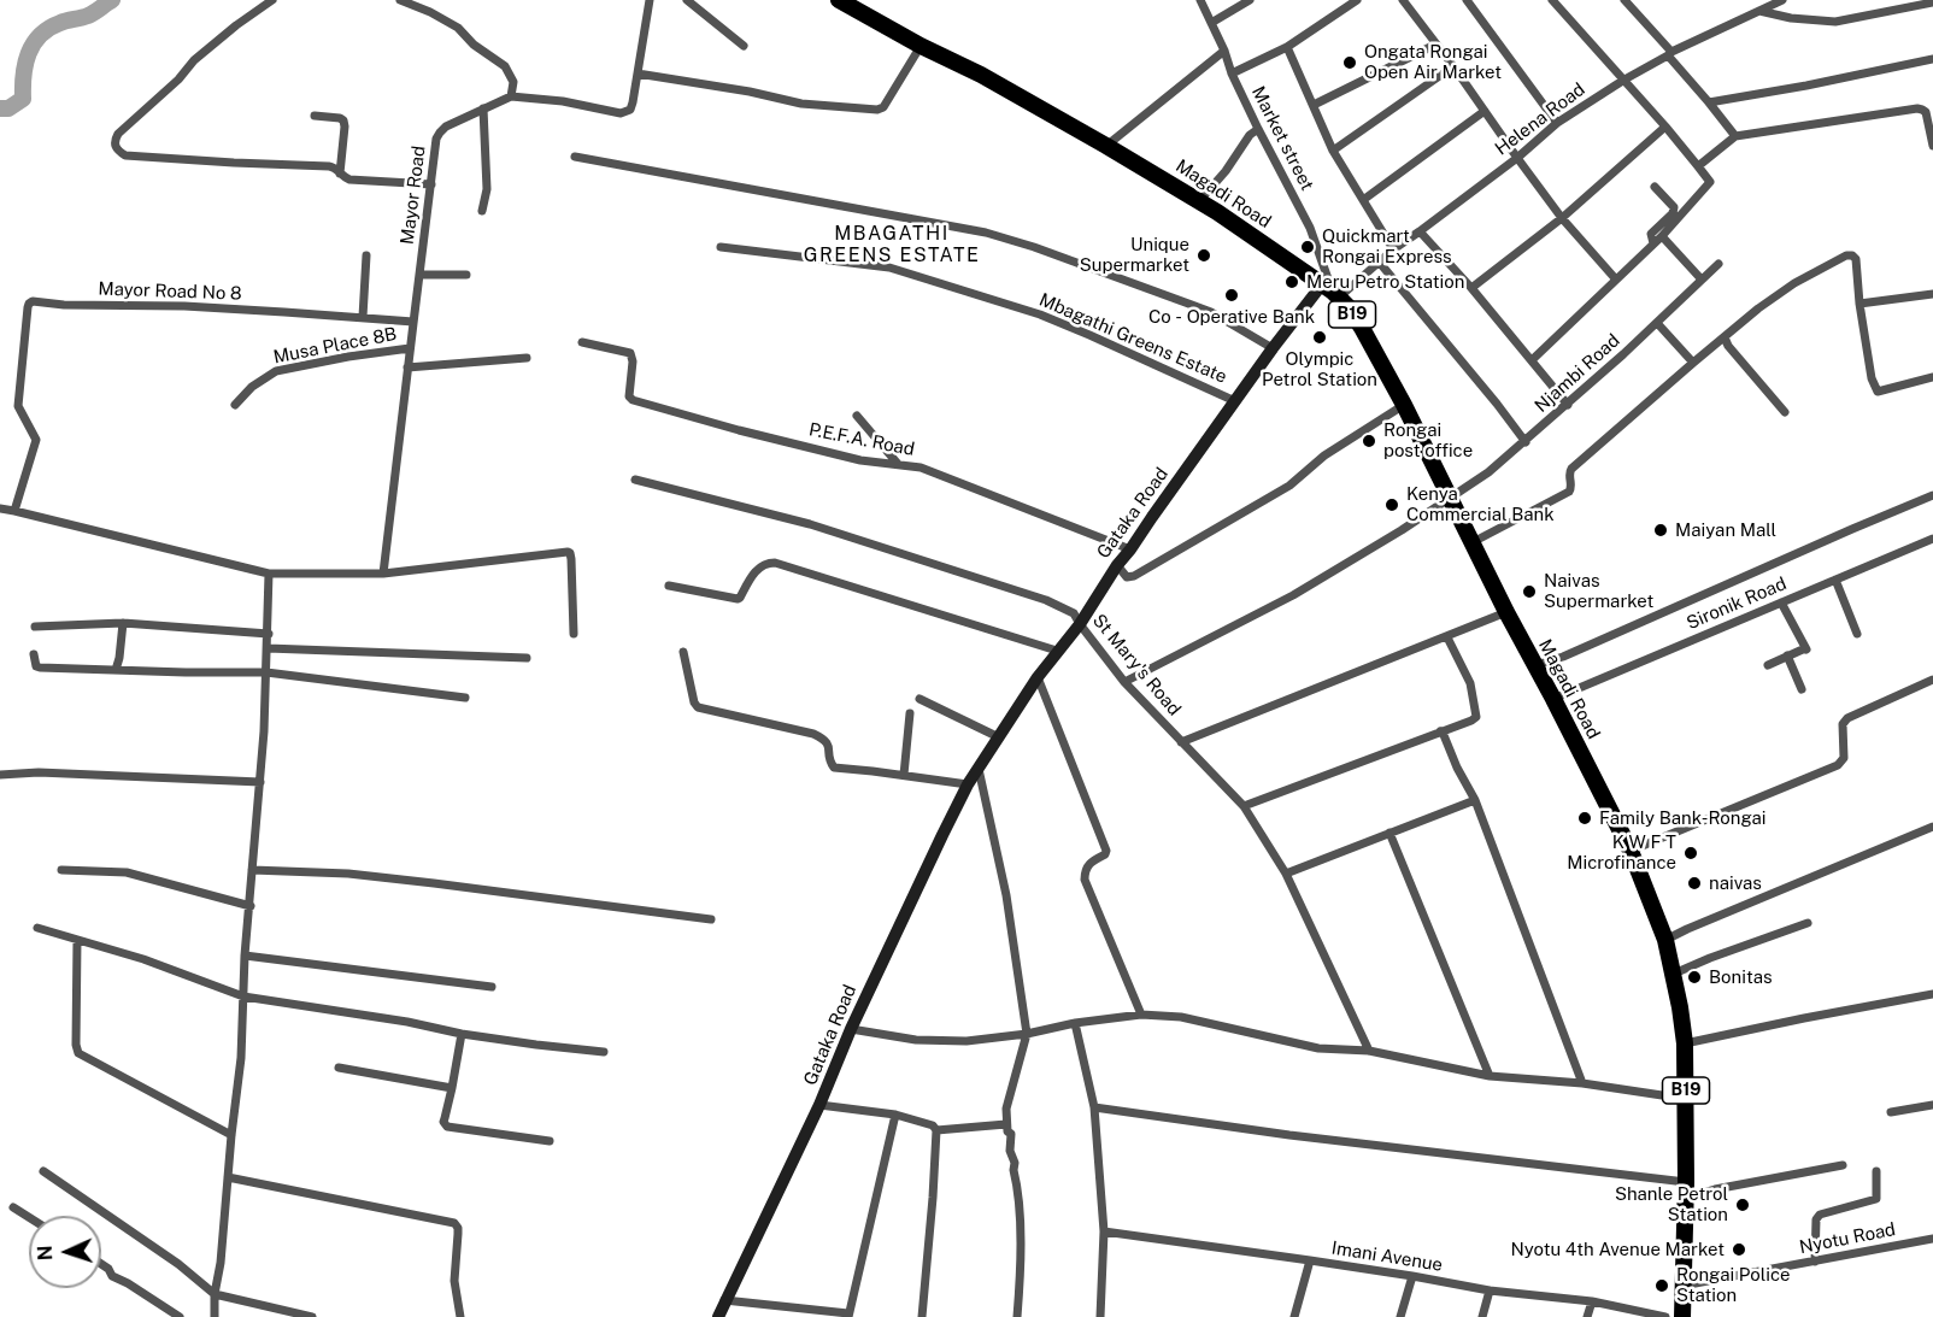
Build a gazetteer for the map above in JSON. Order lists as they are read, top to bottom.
{
  "streets": {
    "highway": ["Magadi Road", "B19"],
    "street": [
      "Helena Road",
      "Market street",
      "Mayor Road",
      "Mayor Road No 8",
      "Mbagathi Greens Estate",
      "Musa Place 8B",
      "Njambi Road",
      "P.E.F.A. Road",
      "Gataka Road",
      "Sironik Road",
      "St Mary's Road",
      "Nyotu Road",
      "Imani Avenue"
    ]
  },
  "crossings": [
    ["Helena Road", "Market street"],
    ["Helena Road", "Magadi Road"],
    ["Helena Road", "Gataka Road"],
    ["Market street", "Magadi Road"],
    ["Market street", "Gataka Road"],
    ["Magadi Road", "Njambi Road"],
    ["Magadi Road", "Gataka Road"],
    ["Magadi Road", "Sironik Road"],
    ["Magadi Road", "Nyotu Road"],
    ["Mayor Road", "Mayor Road No 8"],
    ["Mayor Road", "Musa Place 8B"],
    ["Mbagathi Greens Estate", "Gataka Road"],
    ["Njambi Road", "St Mary's Road"],
    ["P.E.F.A. Road", "Gataka Road"],
    ["Gataka Road", "St Mary's Road"]
  ],
  "districts": ["MBAGATHI GREENS ESTATE"],
  "places": [
    "Ongata Rongai Open Air Market",
    "Quickmart Rongai Express",
    "Unique Supermarket",
    "Meru Petro Station",
    "Co - Operative Bank",
    "Olympic Petrol Station",
    "Rongai post office",
    "Kenya Commercial Bank",
    "Maiyan Mall",
    "Naivas Supermarket",
    "Family Bank-Rongai",
    "K W F T Microfinance",
    "naivas",
    "Bonitas",
    "Shanle Petrol Station",
    "Nyotu 4th Avenue Market",
    "Rongai Police Station"
  ],
  "north": "left"
}
